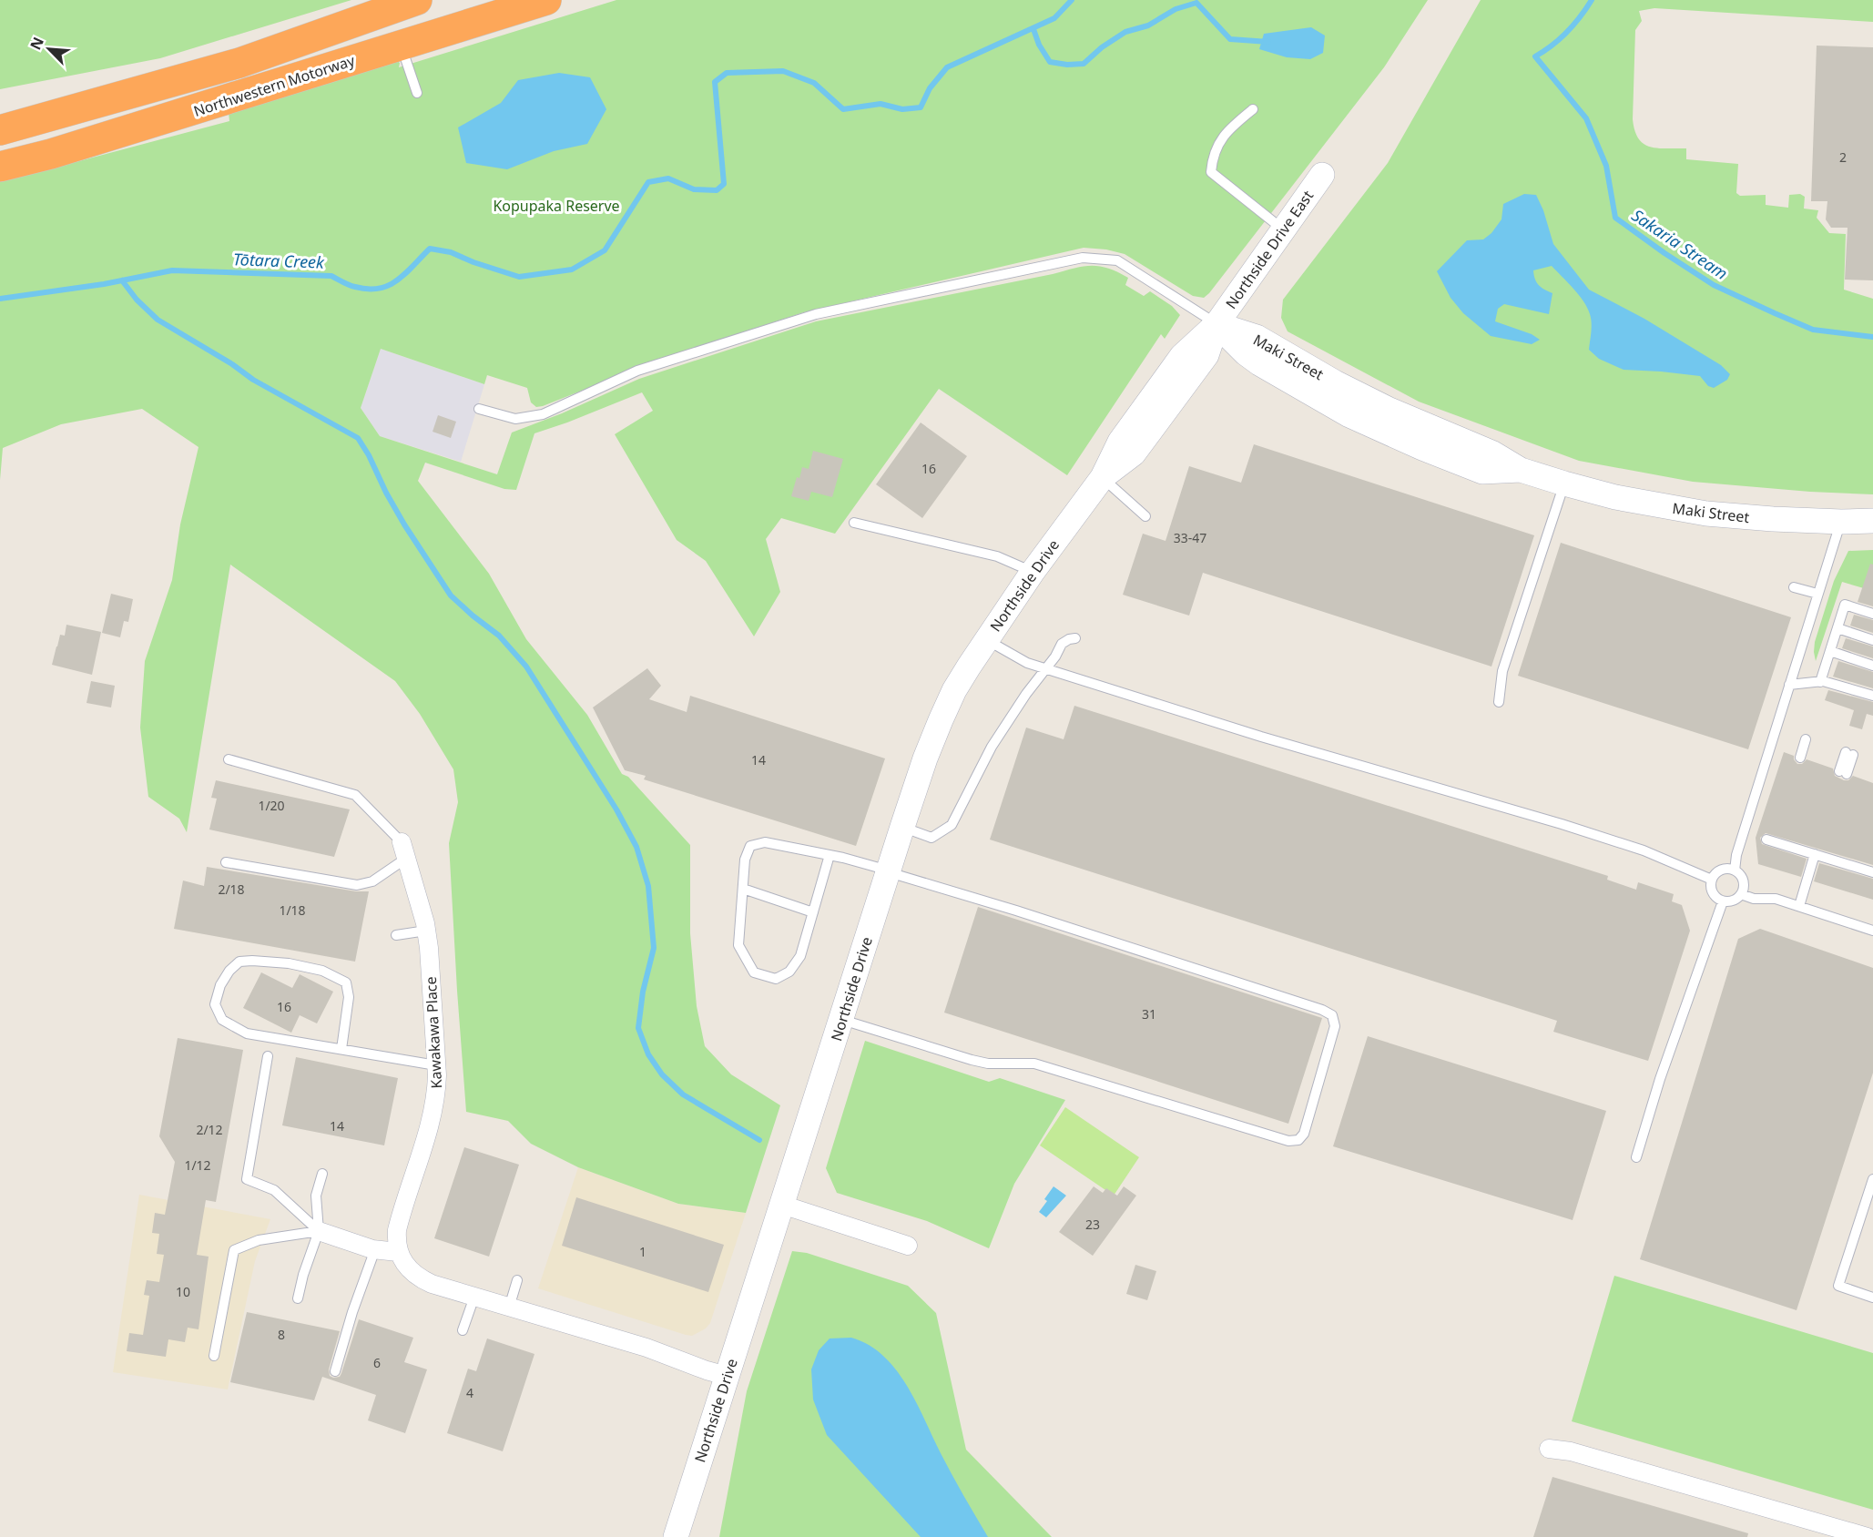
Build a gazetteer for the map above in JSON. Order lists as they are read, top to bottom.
{
  "streets": {
    "highway": ["Northwestern Motorway"],
    "street": [
      "Northside Drive East",
      "Maki Street",
      "Northside Drive",
      "Kawakawa Place"
    ]
  },
  "crossings": [
    ["Northside Drive East", "Maki Street"],
    ["Northside Drive East", "Northside Drive"],
    ["Maki Street", "Northside Drive"]
  ],
  "water": ["Sakaria Stream", "Tōtara Creek"],
  "parks": ["Kopupaka Reserve"],
  "house_numbers": [
    "2",
    "16",
    "33-47",
    "14",
    "1/20",
    "2/18",
    "1/18",
    "16",
    "31",
    "14",
    "2/12",
    "1/12",
    "23",
    "1",
    "10",
    "8",
    "6",
    "4"
  ],
  "north": "top left"
}
